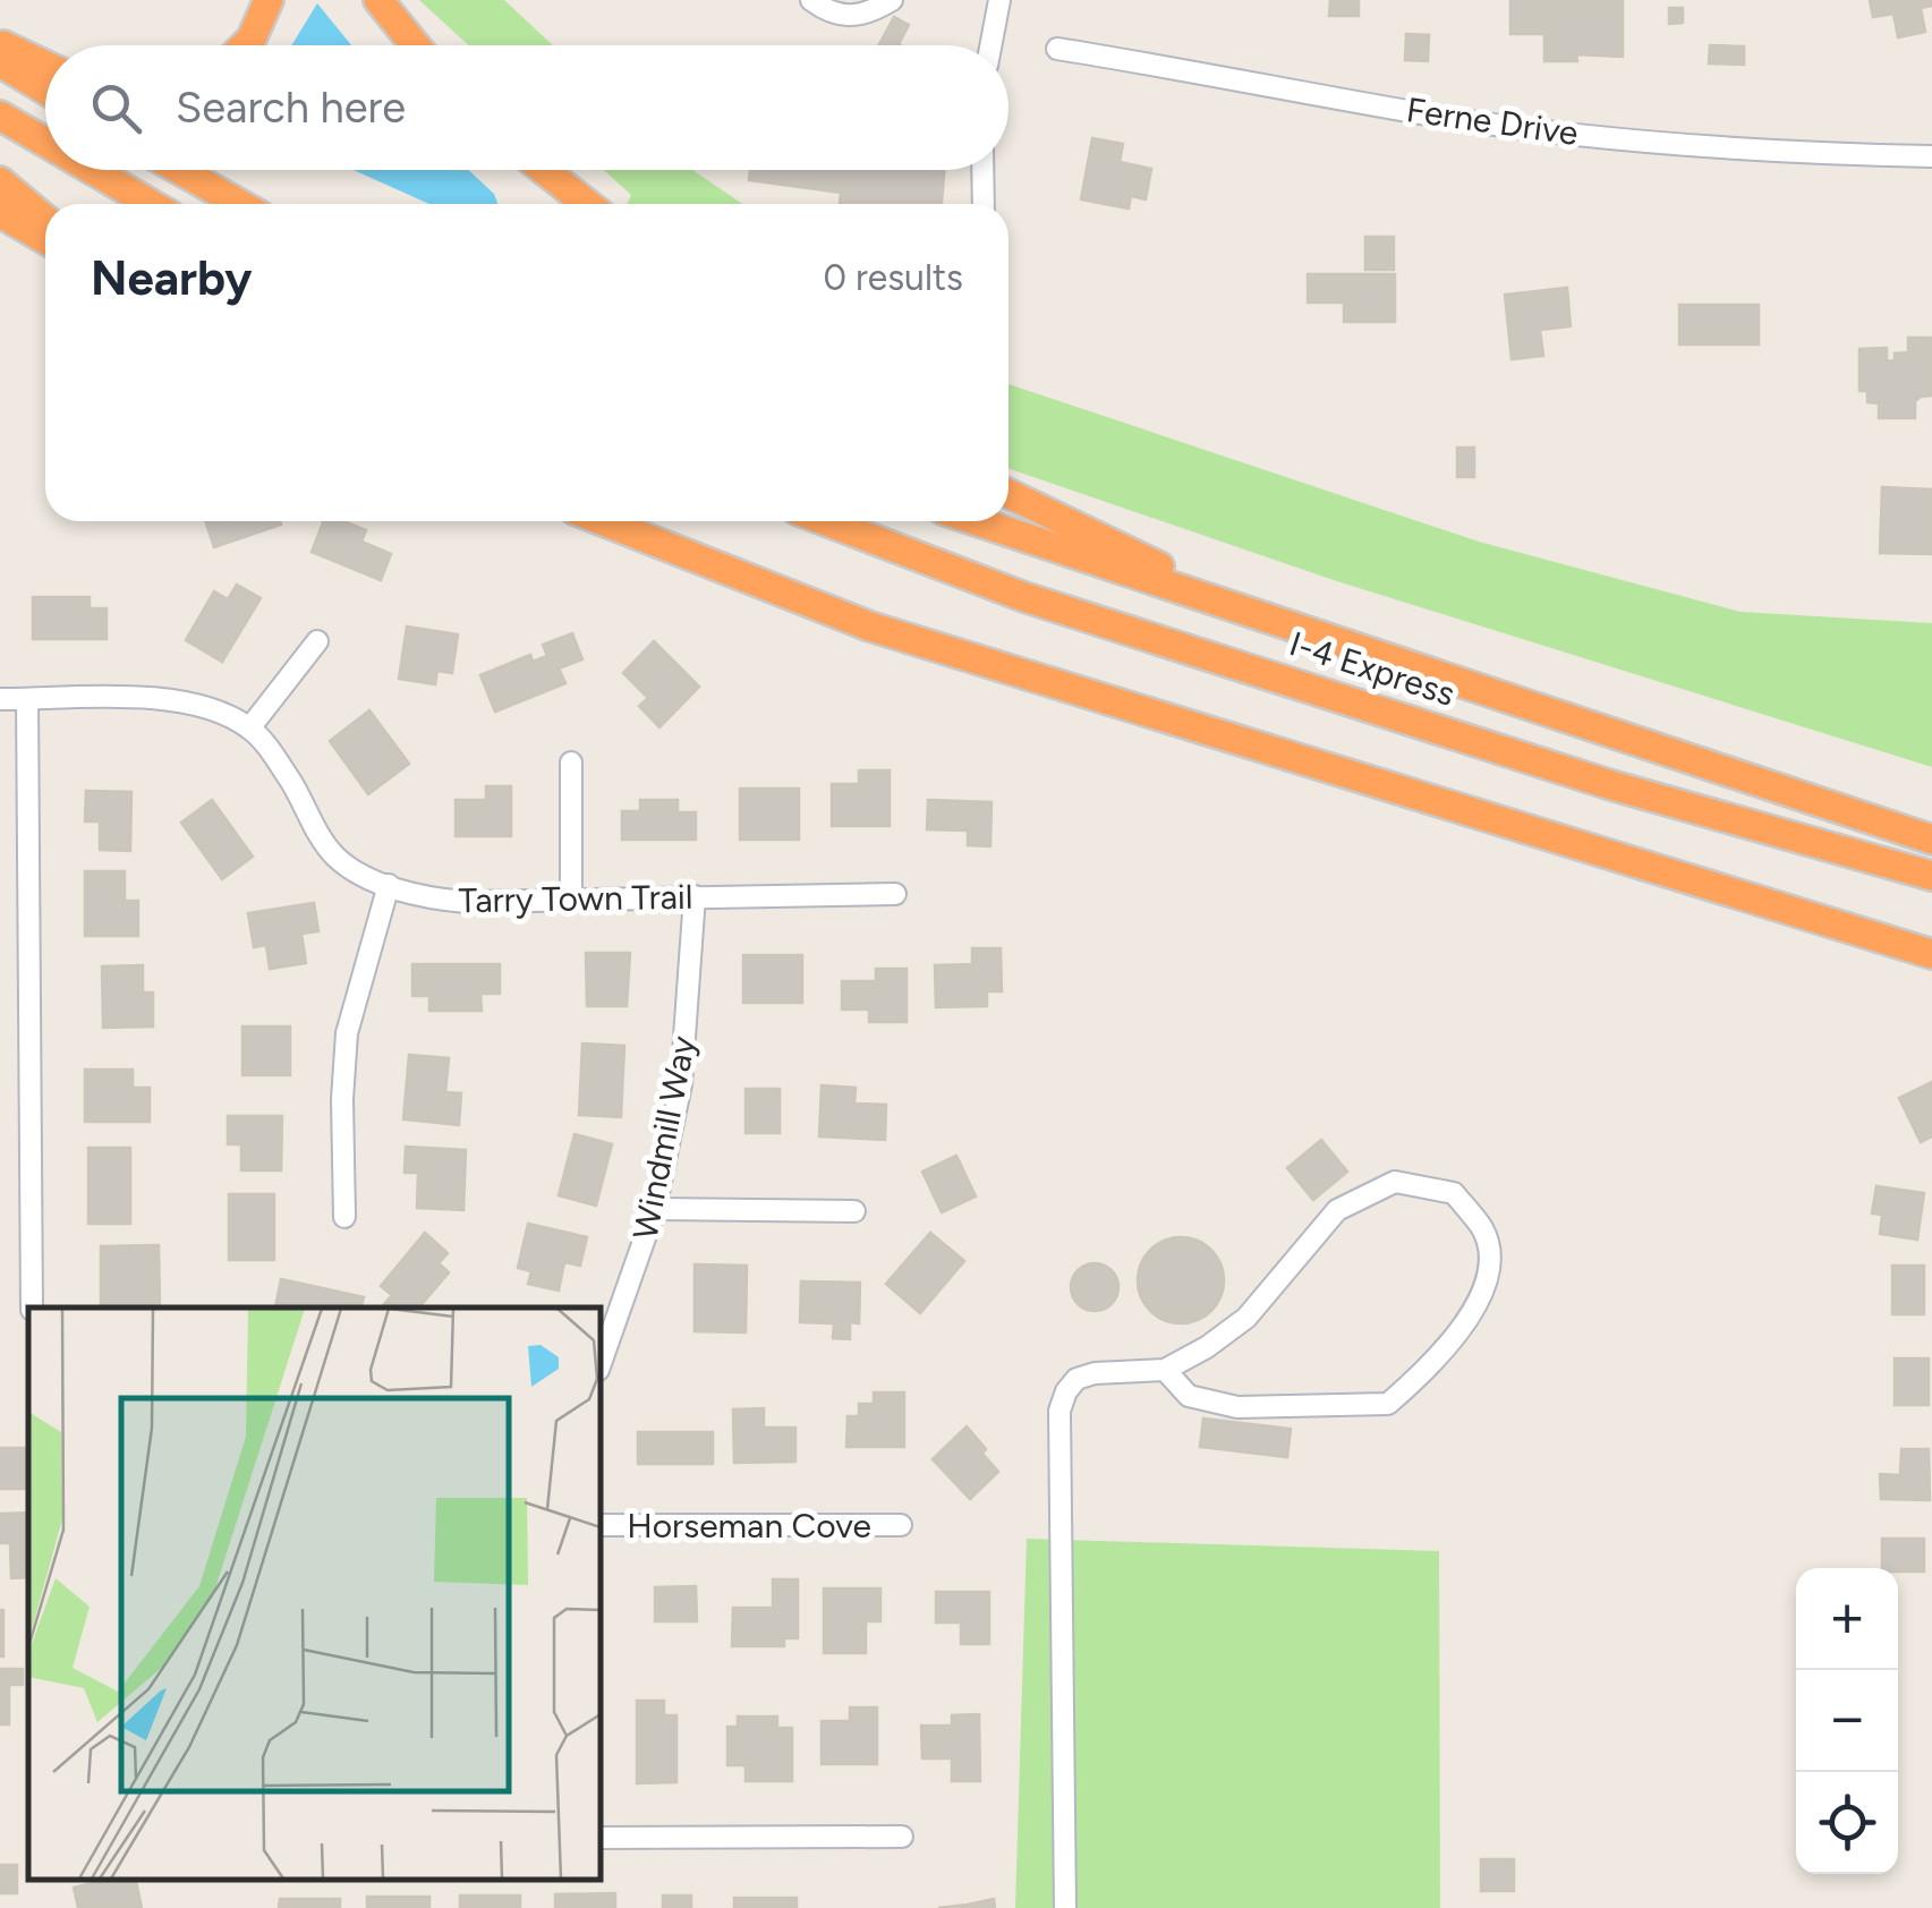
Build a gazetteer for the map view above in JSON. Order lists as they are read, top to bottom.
{
  "streets": {
    "highway": ["I-4 Express"],
    "street": [
      "Ferne Drive",
      "Tarry Town Trail",
      "Windmill Way",
      "Horseman Cove"
    ]
  },
  "crossings": [
    ["Tarry Town Trail", "Windmill Way"]
  ],
  "page": {
    "search": "Search here",
    "heading": ["Nearby", "0 results"],
    "map_buttons": ["+", "−"]
  }
}
